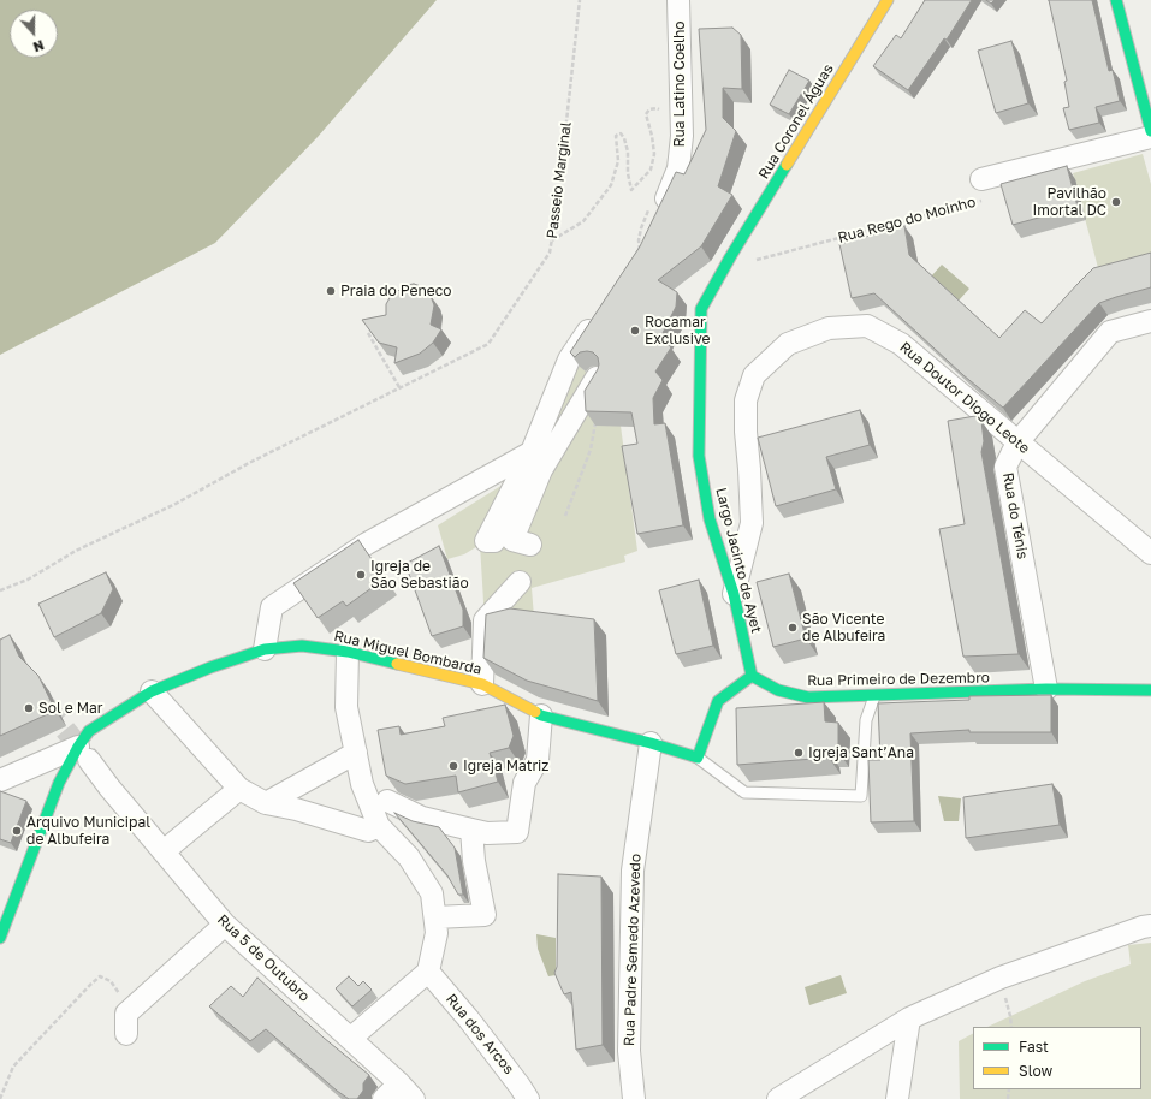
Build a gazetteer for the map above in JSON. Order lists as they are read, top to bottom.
{
  "streets": {
    "street": [
      "Rua Latino Coelho",
      "Rua Coronel Águas",
      "Rua Rego do Moinho",
      "Rua Doutor Diogo Leote",
      "Rua do Ténis",
      "Largo Jacinto de Ayet",
      "Rua Miguel Bombarda",
      "Rua Primeiro de Dezembro",
      "Rua Padre Semedo Azevedo",
      "Rua 5 de Outubro",
      "Rua dos Arcos"
    ],
    "path": ["Passeio Marginal"]
  },
  "crossings": [
    ["Rua Coronel Águas", "Rua Rego do Moinho"],
    ["Rua Coronel Águas", "Largo Jacinto de Ayet"],
    ["Rua Rego do Moinho", "Largo Jacinto de Ayet"],
    ["Rua Doutor Diogo Leote", "Rua do Ténis"],
    ["Rua Doutor Diogo Leote", "Largo Jacinto de Ayet"],
    ["Rua do Ténis", "Rua Primeiro de Dezembro"],
    ["Largo Jacinto de Ayet", "Rua Primeiro de Dezembro"],
    ["Rua Miguel Bombarda", "Rua Padre Semedo Azevedo"],
    ["Rua Miguel Bombarda", "Rua 5 de Outubro"]
  ],
  "places": [
    "Pavilhão Imortal DC",
    "Praia do Peneco",
    "Rocamar Exclusive",
    "Igreja de São Sebastião",
    "São Vicente de Albufeira",
    "Sol e Mar",
    "Igreja Sant’Ana",
    "Igreja Matriz",
    "Arquivo Municipal de Albufeira"
  ],
  "legend": ["Fast", "Slow"],
  "north": "bottom"
}
